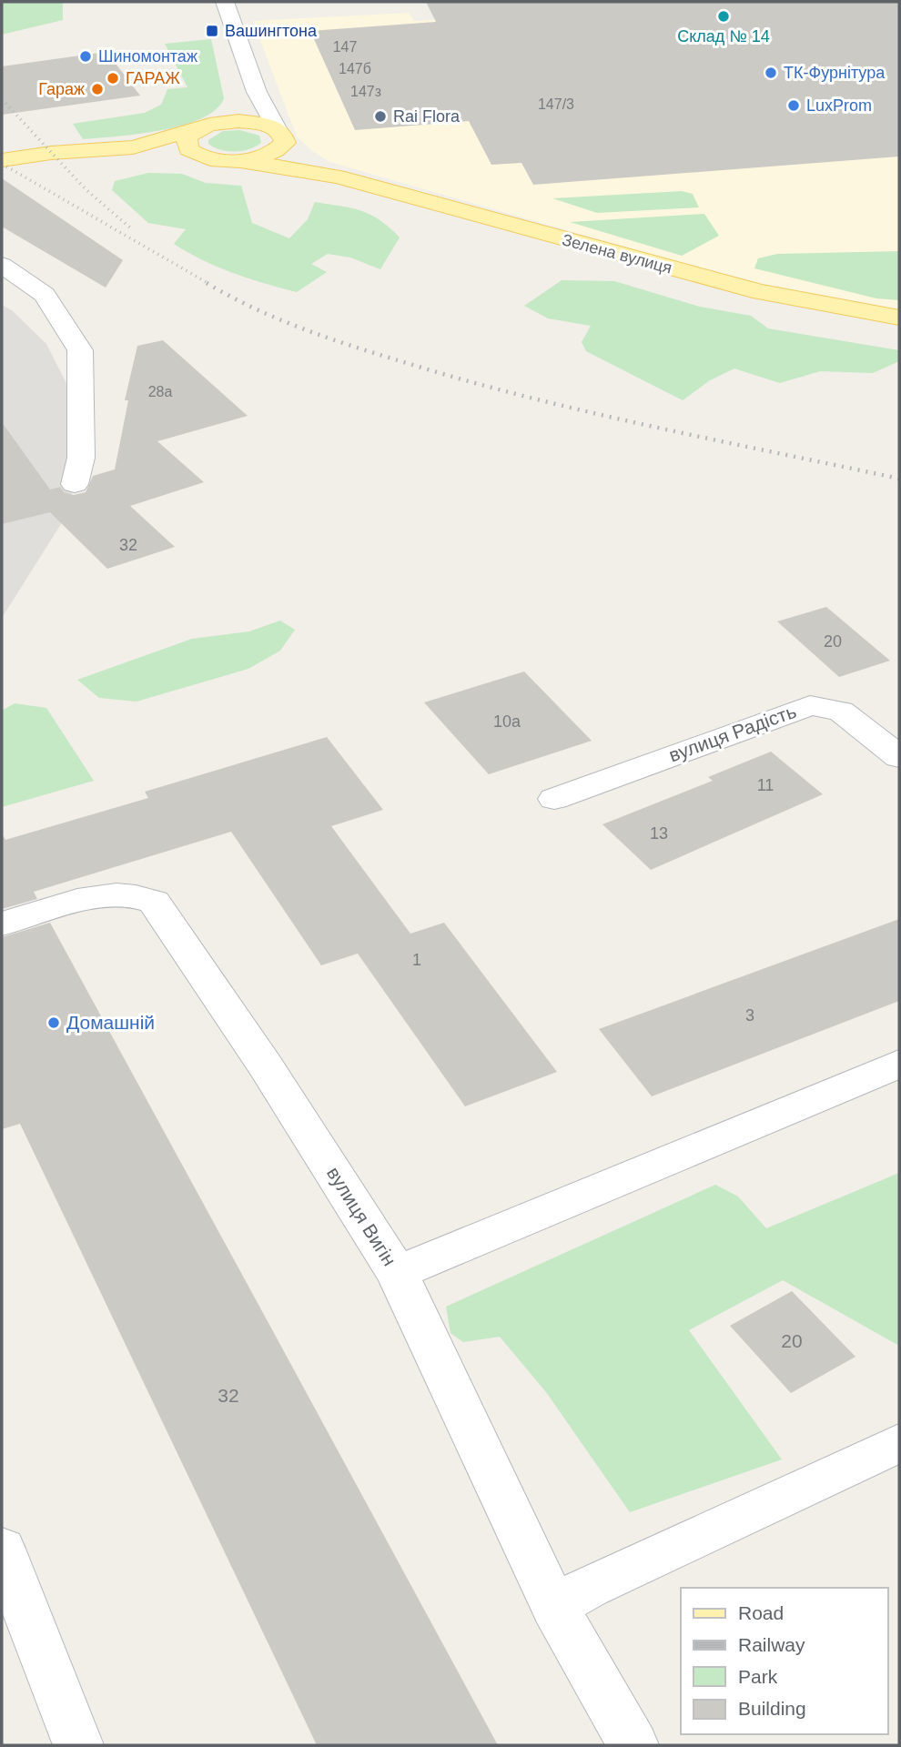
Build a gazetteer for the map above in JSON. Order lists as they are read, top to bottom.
{
  "streets": {
    "main road": ["Зелена вулиця"],
    "street": ["вулиця Радість", "вулиця Вигін"]
  },
  "places": {
    "other": [
      "Склад № 14",
      "Шиномонтаж",
      "ТК-Фурнітура",
      "ГАРАЖ",
      "Гараж",
      "LuxProm",
      "Rai Flora",
      "Домашній"
    ],
    "transit": ["Вашингтона"]
  },
  "house_numbers": [
    "147",
    "147б",
    "147з",
    "147/3",
    "28а",
    "32",
    "20",
    "10а",
    "11",
    "13",
    "1",
    "3",
    "20",
    "32"
  ],
  "legend": [
    "Road",
    "Railway",
    "Park",
    "Building"
  ]
}
